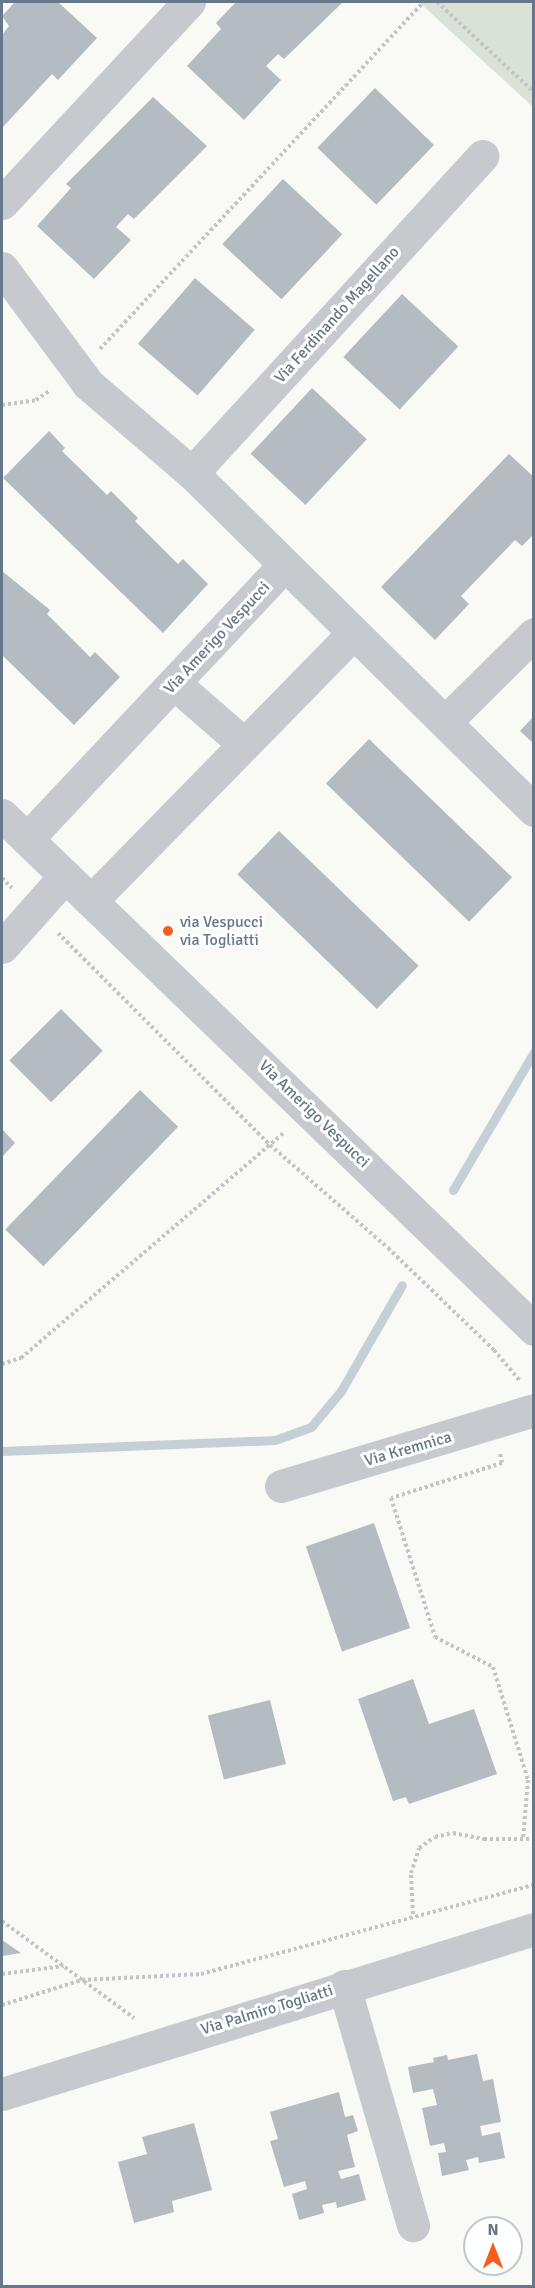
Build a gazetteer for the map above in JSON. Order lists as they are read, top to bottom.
{
  "streets": {
    "street": [
      "Via Ferdinando Magellano",
      "Via Amerigo Vespucci",
      "Via Kremnica",
      "Via Palmiro Togliatti"
    ]
  },
  "places": ["via Vespucci via Togliatti"],
  "north": "top"
}
